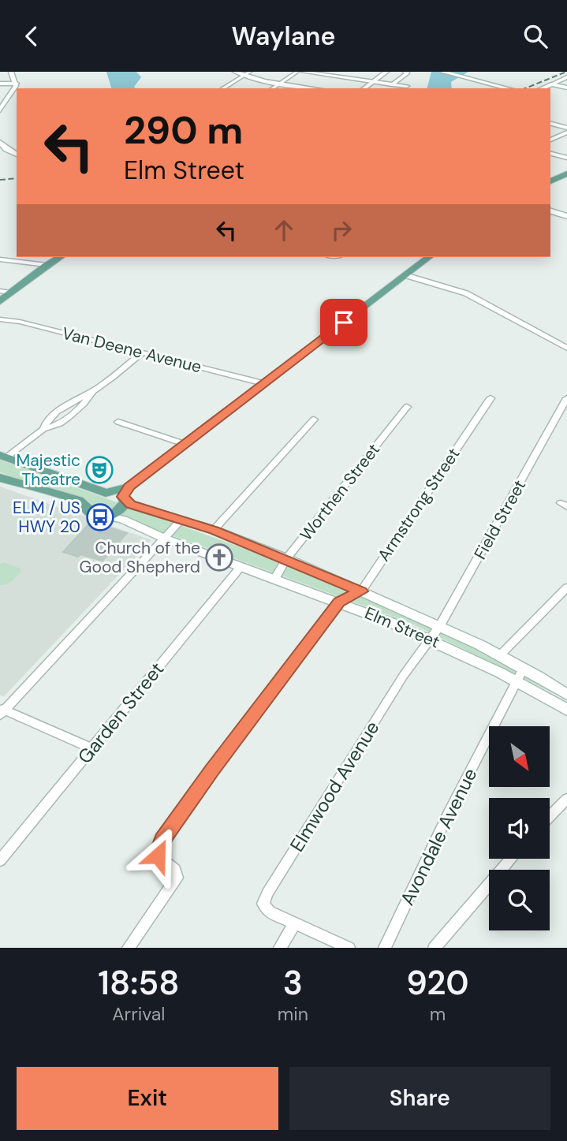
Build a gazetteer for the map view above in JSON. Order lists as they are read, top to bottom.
{
  "streets": {
    "main road": ["Elm Street"],
    "street": [
      "Van Deene Avenue",
      "Worthen Street",
      "Armstrong Street",
      "Field Street",
      "Garden Street",
      "Elmwood Avenue",
      "Avondale Avenue"
    ]
  },
  "crossings": [
    ["Worthen Street", "Elm Street"],
    ["Armstrong Street", "Elm Street"],
    ["Field Street", "Elm Street"],
    ["Field Street", "Elmwood Avenue"],
    ["Elm Street", "Garden Street"],
    ["Elm Street", "Elmwood Avenue"],
    ["Elm Street", "Avondale Avenue"]
  ],
  "places": {
    "theatre": ["Majestic Theatre"],
    "bus stop": ["ELM / US HWY 20"],
    "church": ["Church of the Good Shepherd"]
  },
  "north": "bottom right",
  "page": {
    "header": "Waylane",
    "turn": ["290 m", "Elm Street"],
    "eta": [
      "18:58",
      "Arrival",
      "3",
      "min",
      "920",
      "m"
    ],
    "buttons": ["Exit", "Share"]
  }
}
